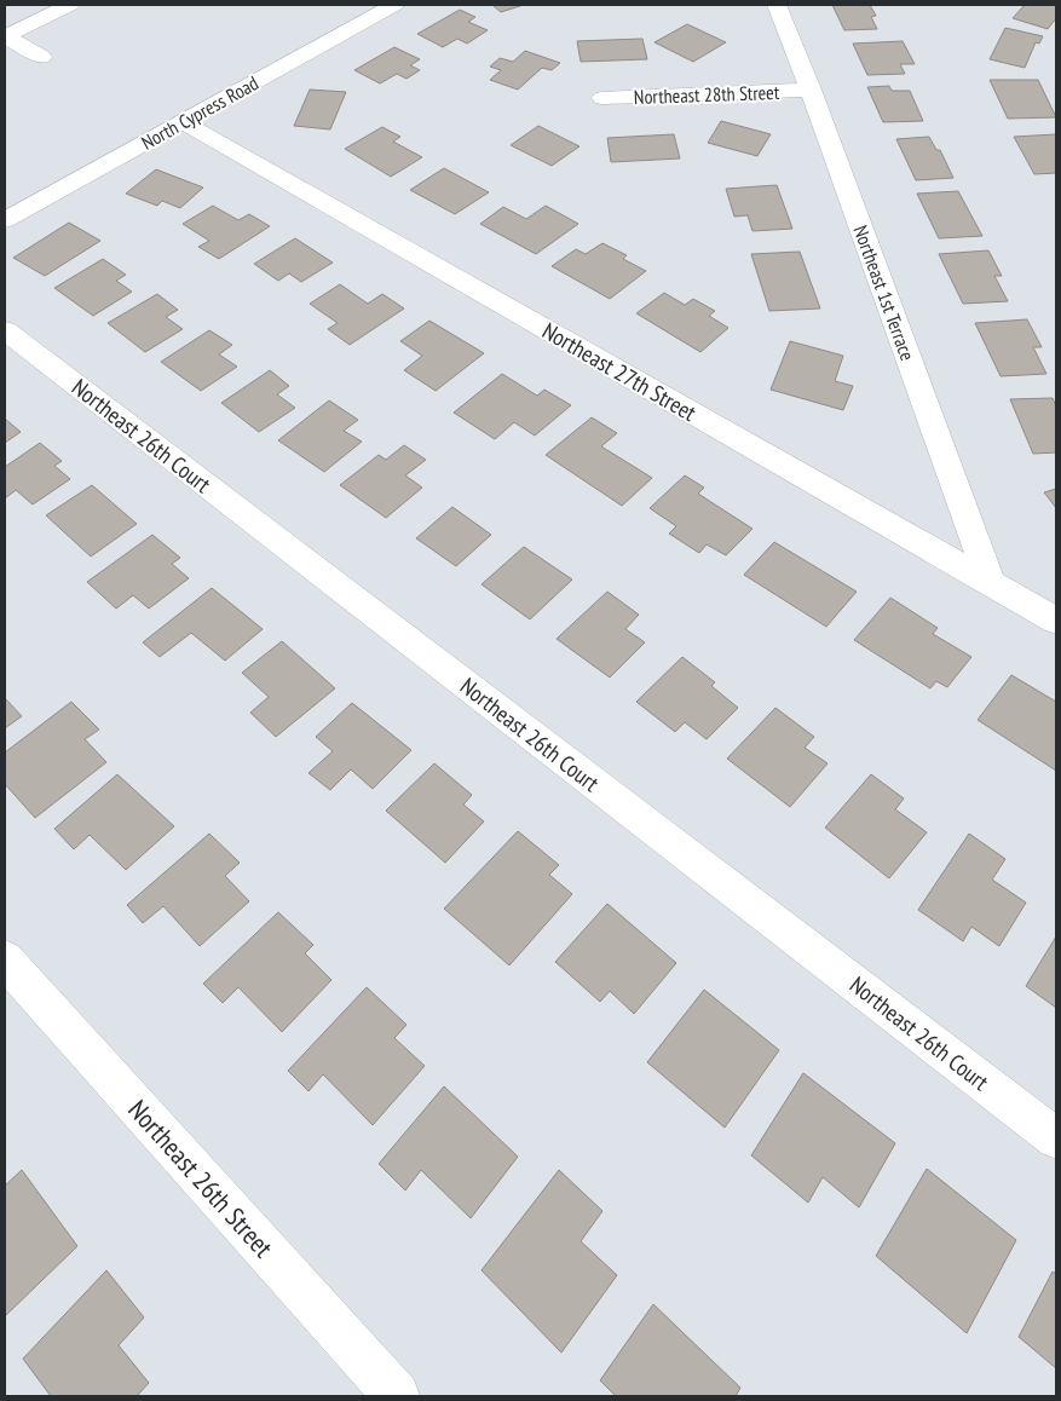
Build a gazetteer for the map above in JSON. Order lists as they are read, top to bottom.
{
  "streets": {
    "street": [
      "Northeast 28th Street",
      "North Cypress Road",
      "Northeast 1st Terrace",
      "Northeast 27th Street",
      "Northeast 26th Court",
      "Northeast 26th Street"
    ]
  },
  "crossings": [
    ["Northeast 28th Street", "Northeast 1st Terrace"],
    ["North Cypress Road", "Northeast 27th Street"],
    ["Northeast 1st Terrace", "Northeast 27th Street"]
  ]
}
